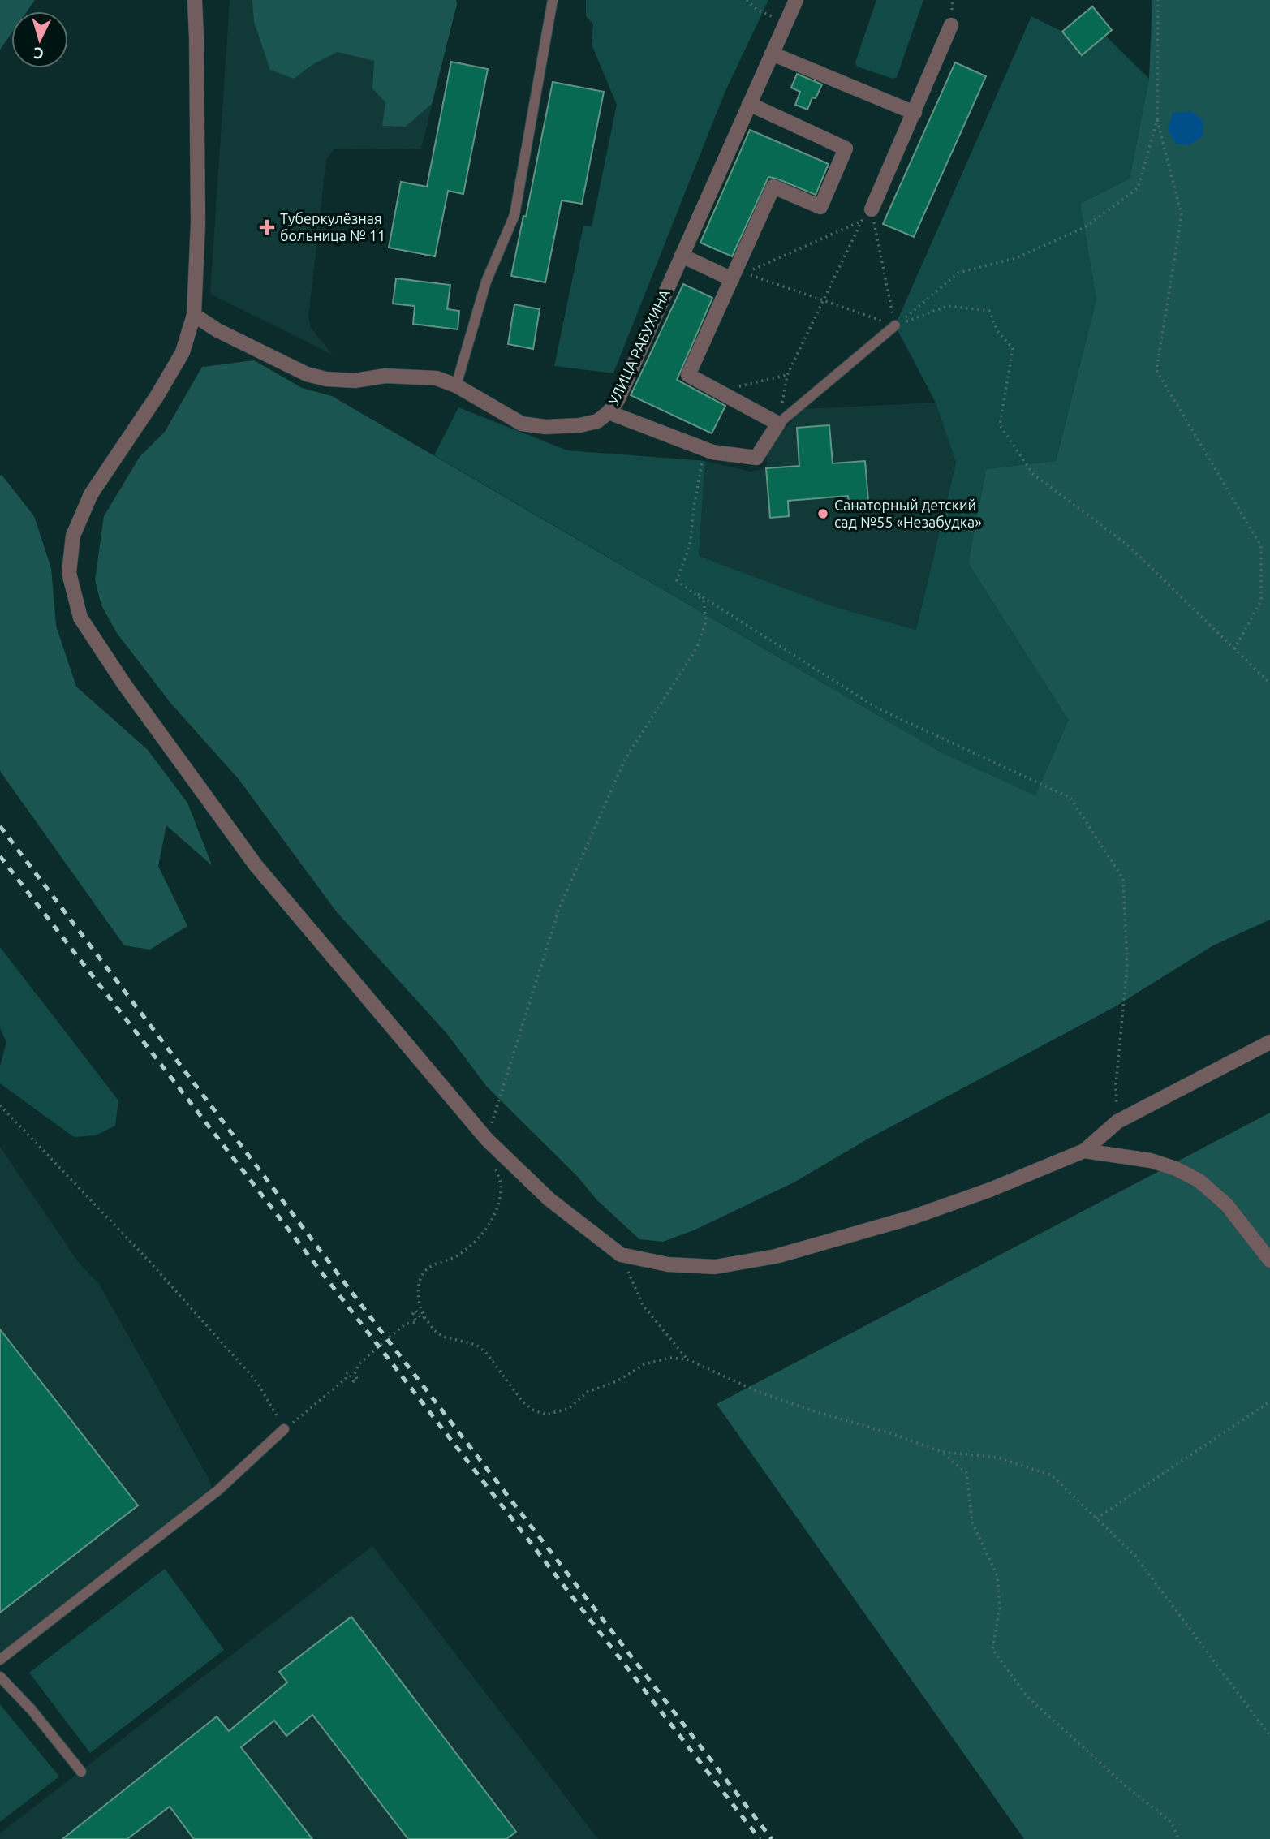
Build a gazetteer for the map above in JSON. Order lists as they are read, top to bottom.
{
  "streets": {
    "street": ["УЛИЦА РАБУХИНА"]
  },
  "places": {
    "health": ["Туберкулёзная больница № 11"],
    "other": ["Санаторный детский сад №55 «Незабудка»"]
  },
  "north": "bottom"
}
